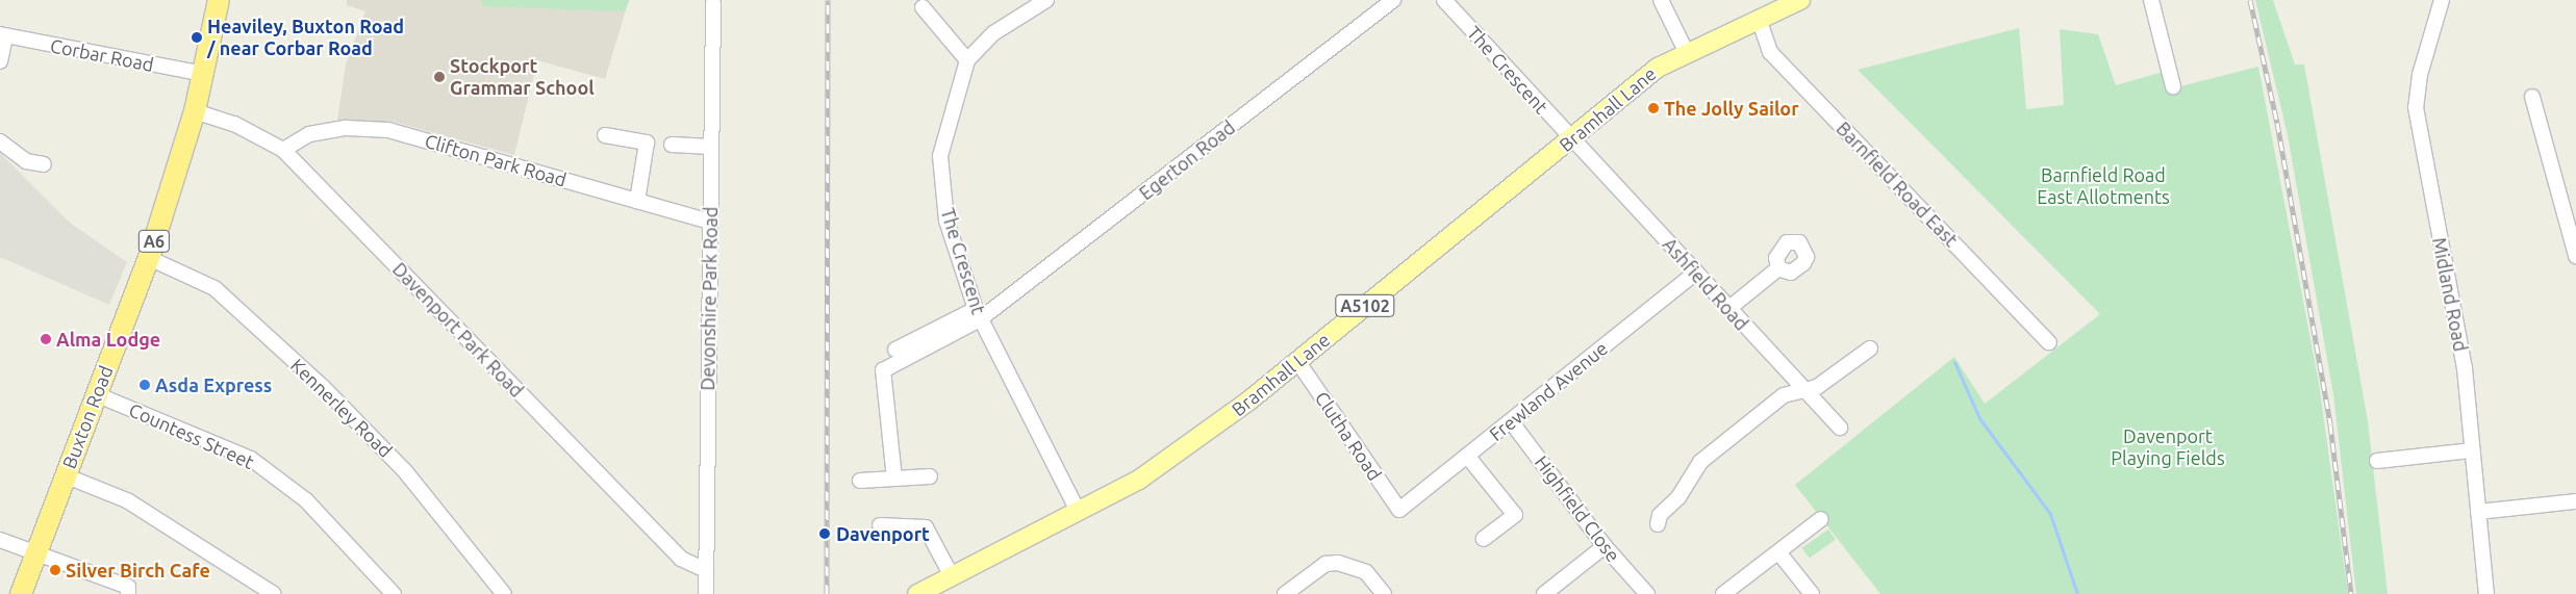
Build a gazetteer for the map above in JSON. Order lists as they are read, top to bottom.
{
  "streets": {
    "highway": ["A6", "Buxton Road"],
    "main road": ["Bramhall Lane", "A5102"],
    "street": [
      "Corbar Road",
      "The Crescent",
      "Clifton Park Road",
      "Egerton Road",
      "Barnfield Road East",
      "Ashfield Road",
      "Midland Road",
      "Devonshire Park Road",
      "Davenport Park Road",
      "Frewland Avenue",
      "Kennerley Road",
      "Countess Street",
      "Clutha Road",
      "Highfield Close"
    ]
  },
  "crossings": [
    ["Corbar Road", "Buxton Road"],
    ["The Crescent", "Bramhall Lane"],
    ["The Crescent", "Egerton Road"],
    ["The Crescent", "Ashfield Road"],
    ["Bramhall Lane", "Barnfield Road East"],
    ["Bramhall Lane", "Ashfield Road"],
    ["Bramhall Lane", "Clutha Road"],
    ["Clifton Park Road", "Devonshire Park Road"],
    ["Clifton Park Road", "Davenport Park Road"],
    ["Ashfield Road", "Frewland Avenue"],
    ["Devonshire Park Road", "Davenport Park Road"],
    ["Davenport Park Road", "Buxton Road"],
    ["Frewland Avenue", "Clutha Road"],
    ["Frewland Avenue", "Highfield Close"],
    ["Kennerley Road", "Buxton Road"],
    ["Buxton Road", "Countess Street"]
  ],
  "parks": ["Barnfield Road East Allotments", "Davenport Playing Fields"],
  "places": [
    "Heaviley, Buxton Road / near Corbar Road",
    "Stockport Grammar School",
    "The Jolly Sailor",
    "Alma Lodge",
    "Asda Express",
    "Davenport",
    "Silver Birch Cafe"
  ]
}
